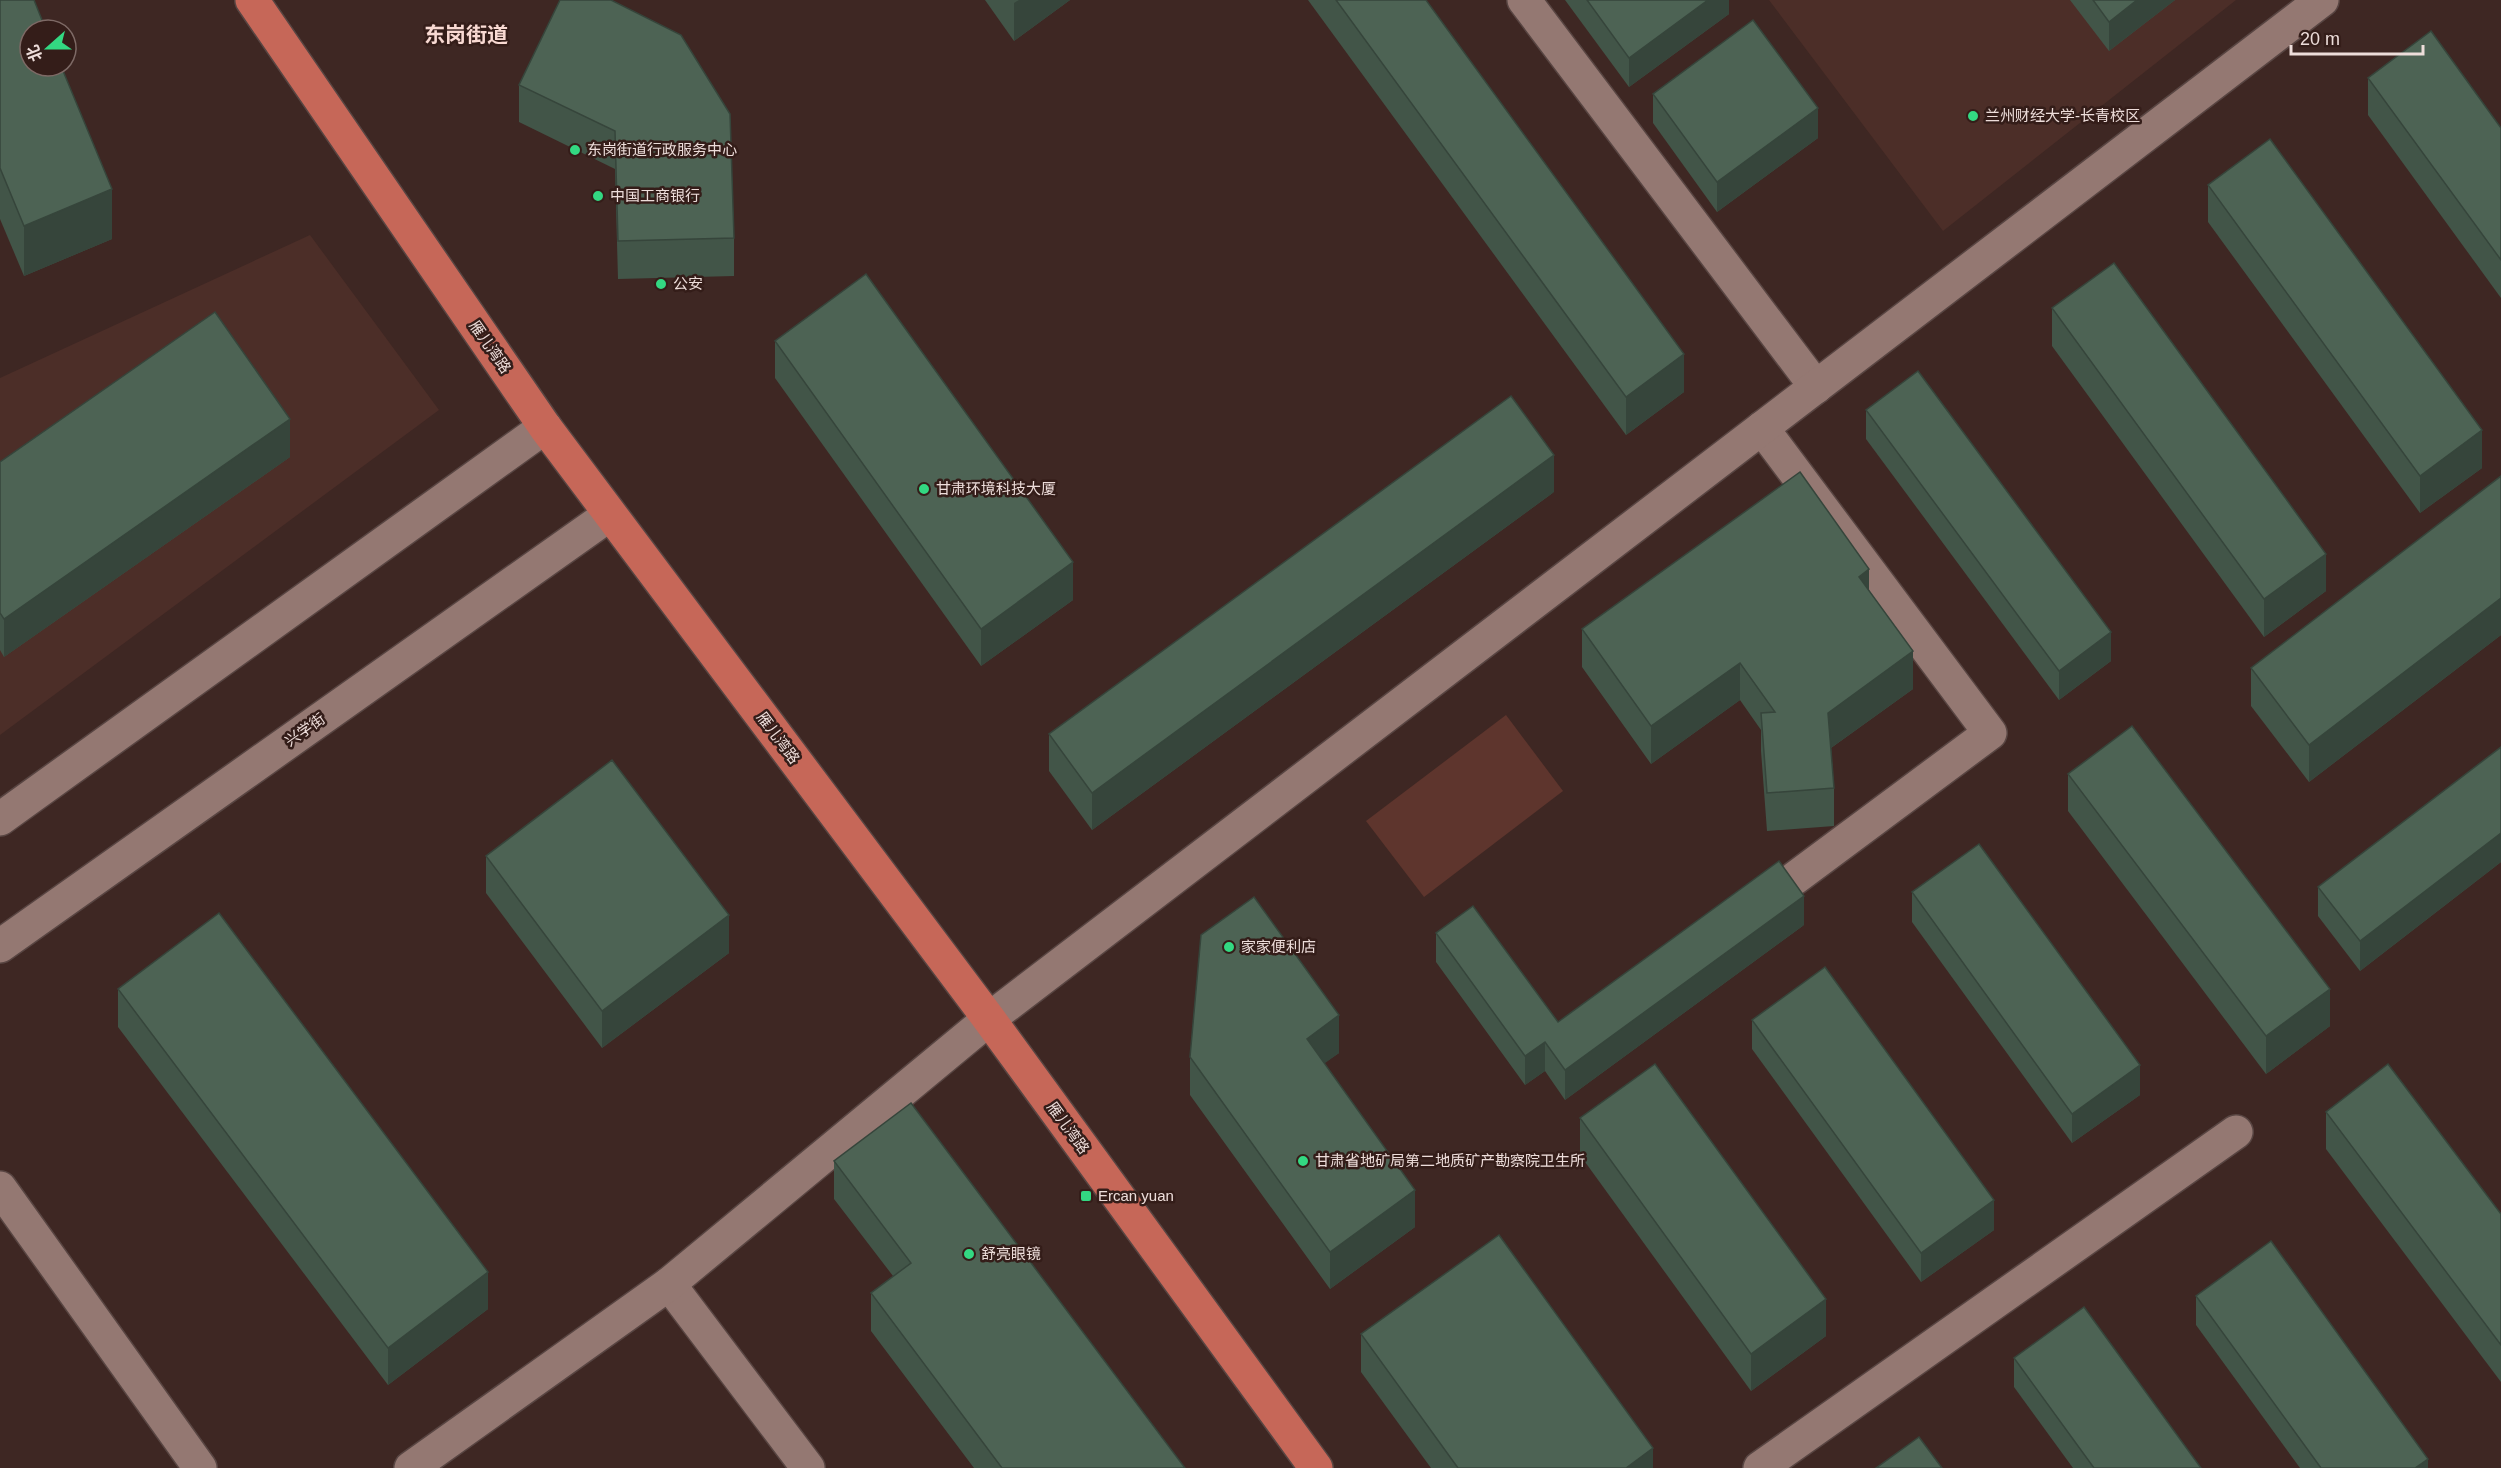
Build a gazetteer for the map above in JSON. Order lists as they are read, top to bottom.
{
  "streets": {
    "main road": ["雁儿湾路"],
    "street": ["兴学街"]
  },
  "crossings": [
    ["雁儿湾路", "兴学街"]
  ],
  "districts": ["东岗街道"],
  "places": {
    "other": [
      "兰州财经大学-长青校区",
      "东岗街道行政服务中心",
      "中国工商银行",
      "公安",
      "甘肃环境科技大厦",
      "家家便利店",
      "甘肃省地矿局第二地质矿产勘察院卫生所",
      "舒亮眼镜"
    ],
    "transit": ["Ercan yuan"]
  },
  "scale_bar": "20 m",
  "north": "left"
}
